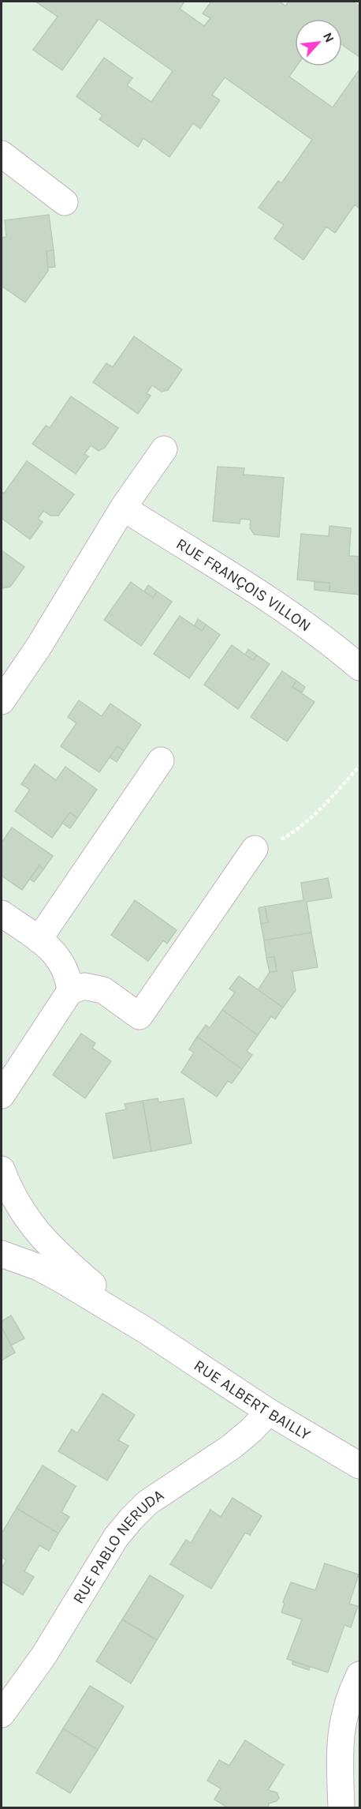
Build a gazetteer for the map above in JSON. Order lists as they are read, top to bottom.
{
  "streets": {
    "street": ["RUE FRANÇOIS VILLON", "RUE ALBERT BAILLY", "RUE PABLO NERUDA"]
  },
  "crossings": [
    ["RUE ALBERT BAILLY", "RUE PABLO NERUDA"]
  ],
  "north": "top right"
}
